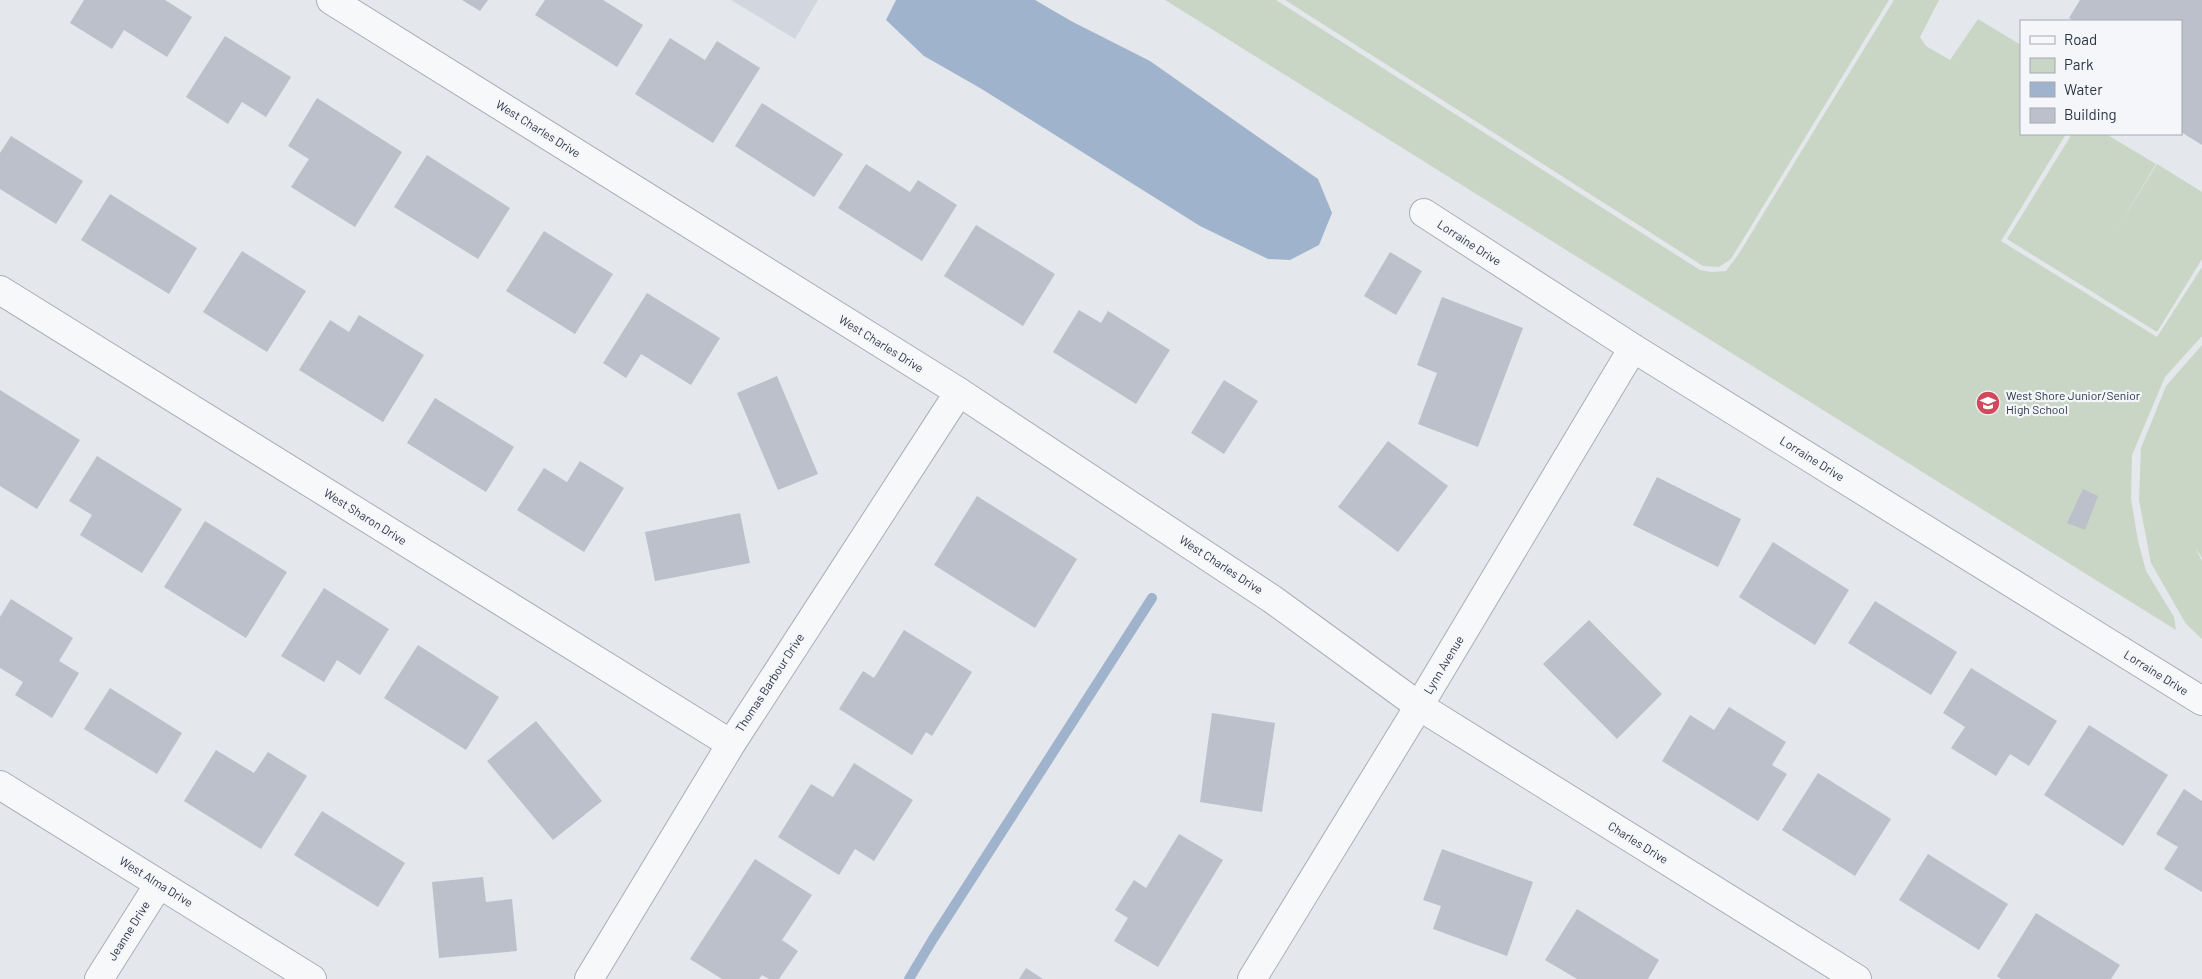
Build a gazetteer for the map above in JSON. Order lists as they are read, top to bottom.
{
  "streets": {
    "street": [
      "West Charles Drive",
      "Lorraine Drive",
      "West Sharon Drive",
      "Lynn Avenue",
      "Thomas Barbour Drive",
      "Charles Drive",
      "West Alma Drive",
      "Jeanne Drive"
    ]
  },
  "crossings": [
    ["West Charles Drive", "Lynn Avenue"],
    ["West Charles Drive", "Thomas Barbour Drive"],
    ["West Charles Drive", "Charles Drive"],
    ["Lorraine Drive", "Lynn Avenue"],
    ["West Sharon Drive", "Thomas Barbour Drive"],
    ["Lynn Avenue", "Charles Drive"],
    ["West Alma Drive", "Jeanne Drive"]
  ],
  "places": {
    "school or university": ["West Shore Junior/Senior High School"]
  },
  "legend": [
    "Road",
    "Park",
    "Water",
    "Building"
  ]
}
